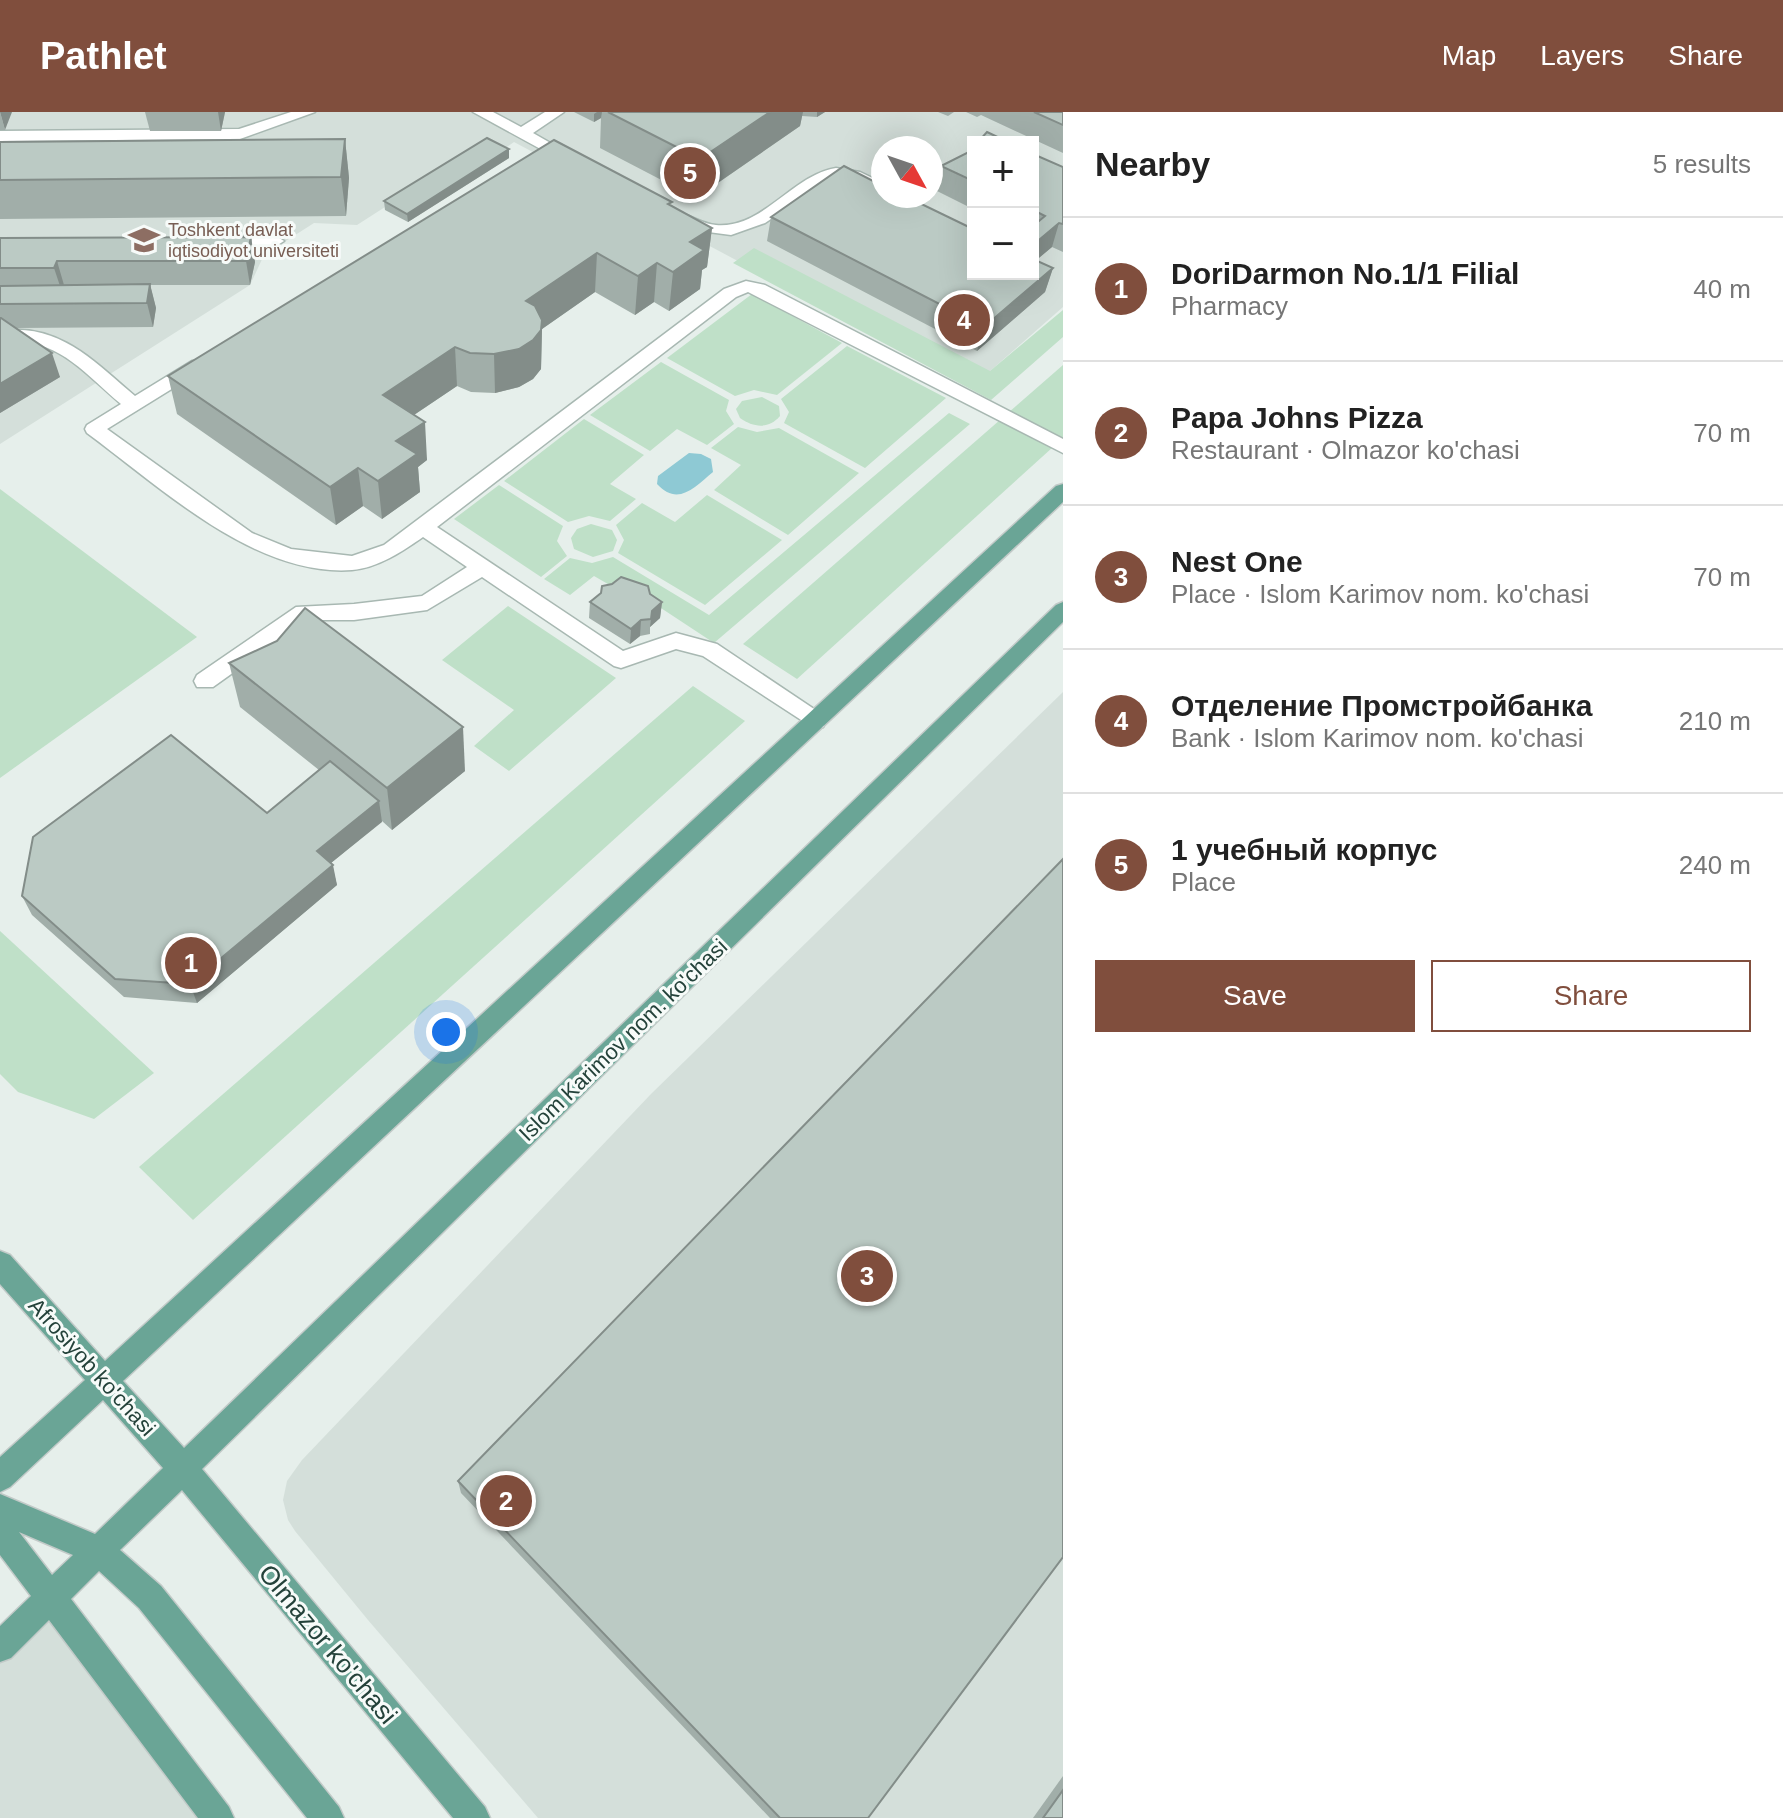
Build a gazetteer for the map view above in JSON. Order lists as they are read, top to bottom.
{
  "streets": {
    "main road": ["Islom Karimov nom. ko'chasi", "Afrosiyob ko'chasi", "Olmazor ko'chasi"]
  },
  "crossings": [
    ["Islom Karimov nom. ko'chasi", "Afrosiyob ko'chasi"],
    ["Islom Karimov nom. ko'chasi", "Olmazor ko'chasi"],
    ["Afrosiyob ko'chasi", "Olmazor ko'chasi"]
  ],
  "places": {
    "school or university": ["Toshkent davlat iqtisodiyot universiteti"]
  },
  "north": "bottom right",
  "page": {
    "header": "Pathlet",
    "nav": ["Map", "Layers", "Share"],
    "heading": ["Nearby", "5 results"],
    "map_buttons": ["+", "−"],
    "pins": [
      "5",
      "4",
      "1",
      "3",
      "2"
    ],
    "list": [
      {
        "mark": "1",
        "name": "DoriDarmon No.1/1 Filial",
        "note": "Pharmacy",
        "value": "40 m"
      },
      {
        "mark": "2",
        "name": "Papa Johns Pizza",
        "note": "Restaurant · Olmazor ko'chasi",
        "value": "70 m"
      },
      {
        "mark": "3",
        "name": "Nest One",
        "note": "Place · Islom Karimov nom. ko'chasi",
        "value": "70 m"
      },
      {
        "mark": "4",
        "name": "Отделение Промстройбанка",
        "note": "Bank · Islom Karimov nom. ko'chasi",
        "value": "210 m"
      },
      {
        "mark": "5",
        "name": "1 учебный корпус",
        "note": "Place",
        "value": "240 m"
      }
    ],
    "buttons": ["Save", "Share"]
  }
}
